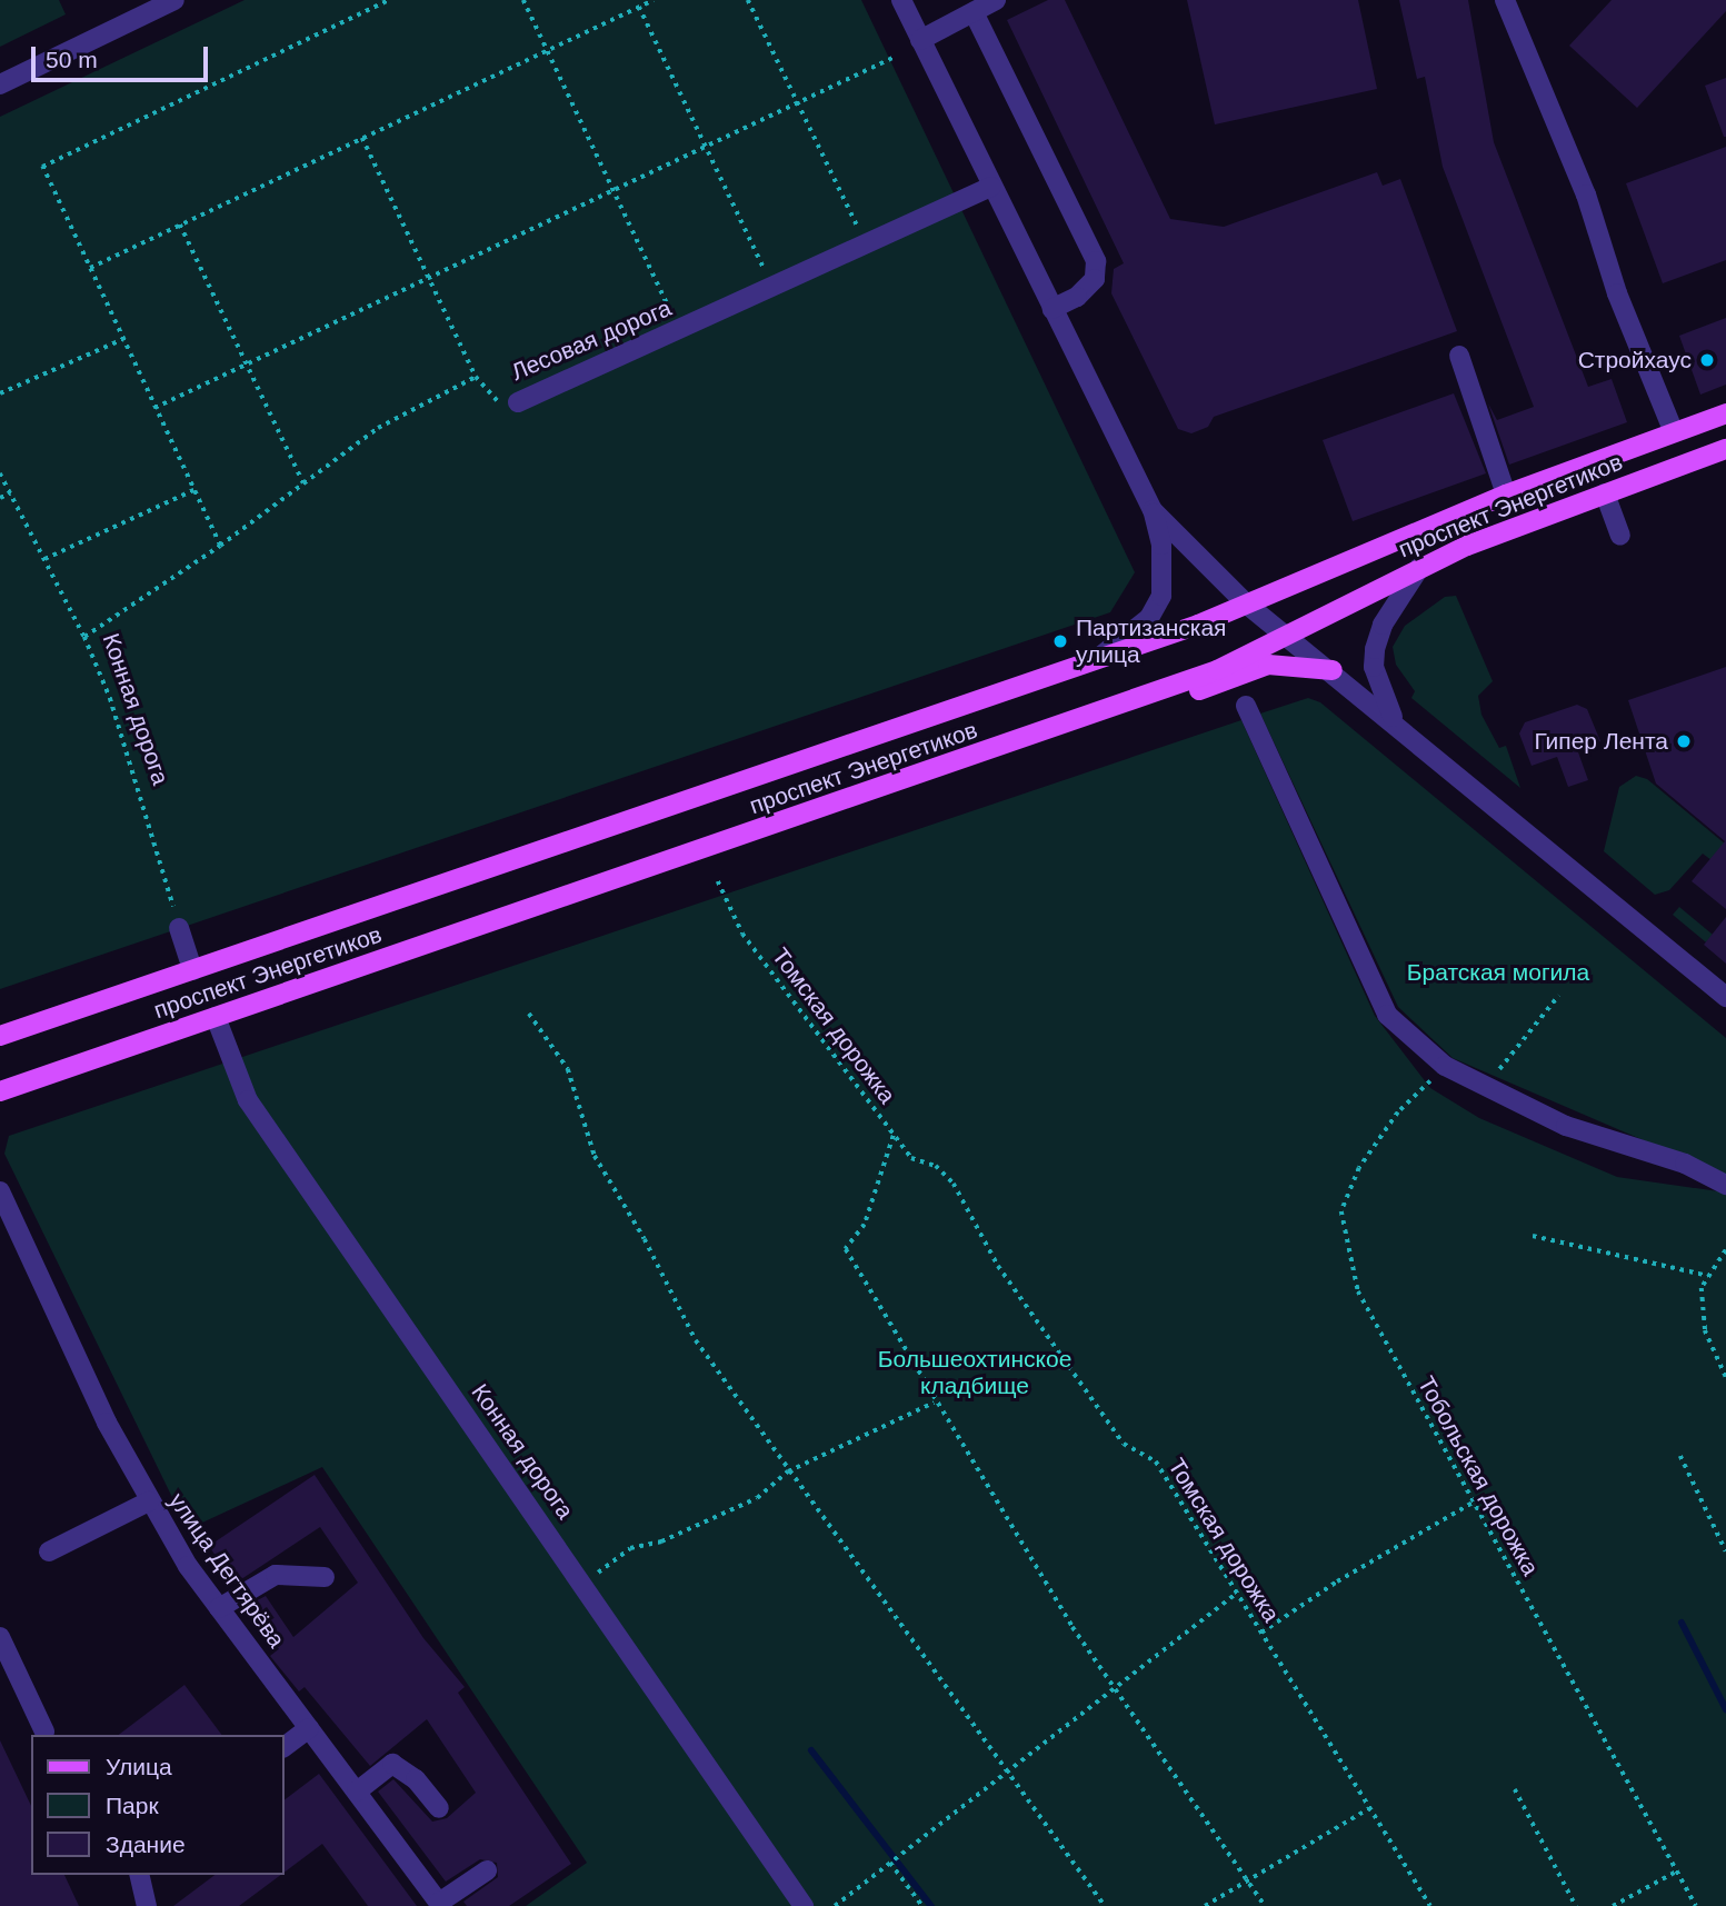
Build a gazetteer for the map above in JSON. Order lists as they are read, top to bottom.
{
  "streets": {
    "main road": ["проспект Энергетиков"],
    "street": ["Лесовая дорога", "Конная дорога", "улица Дегтярёва"],
    "path": ["Томская дорожка", "Тобольская дорожка"]
  },
  "crossings": [
    ["проспект Энергетиков", "Конная дорога"]
  ],
  "parks": ["Братская могила", "Большеохтинское кладбище"],
  "places": ["Стройхаус", "Партизанская улица", "Гипер Лента"],
  "legend": ["Улица", "Парк", "Здание"],
  "scale_bar": "50 m"
}
